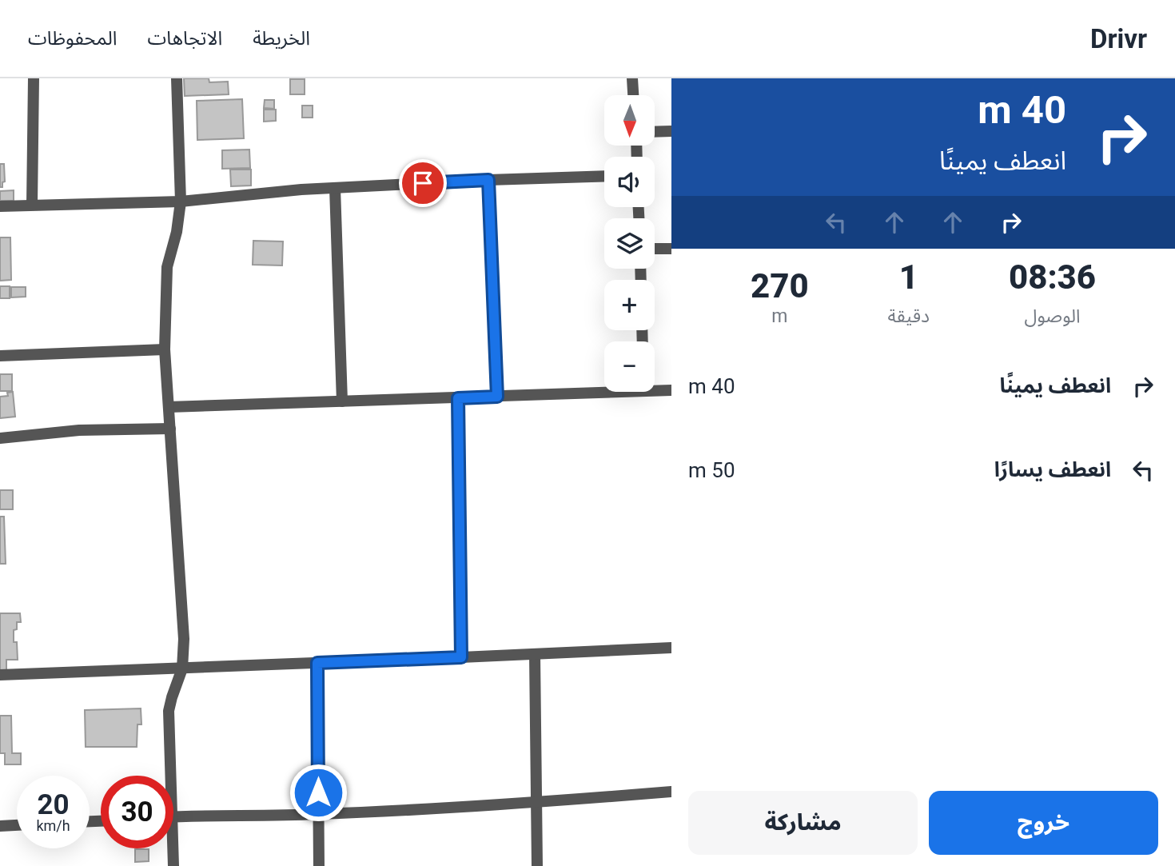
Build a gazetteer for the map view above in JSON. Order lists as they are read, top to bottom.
{
  "north": "bottom",
  "page": {
    "header": "Drivr",
    "nav": ["الخريطة", "الاتجاهات", "المحفوظات"],
    "turn": ["40 m", "انعطف يمينًا"],
    "map_buttons": ["+", "−"],
    "eta": [
      "08:36",
      "الوصول",
      "1",
      "دقيقة",
      "270",
      "m"
    ],
    "list": [
      {
        "name": "انعطف يمينًا",
        "value": "40 m"
      },
      {
        "name": "انعطف يسارًا",
        "value": "50 m"
      }
    ],
    "speed": "20 km/h",
    "limit": "30",
    "buttons": ["خروج", "مشاركة"]
  }
}
